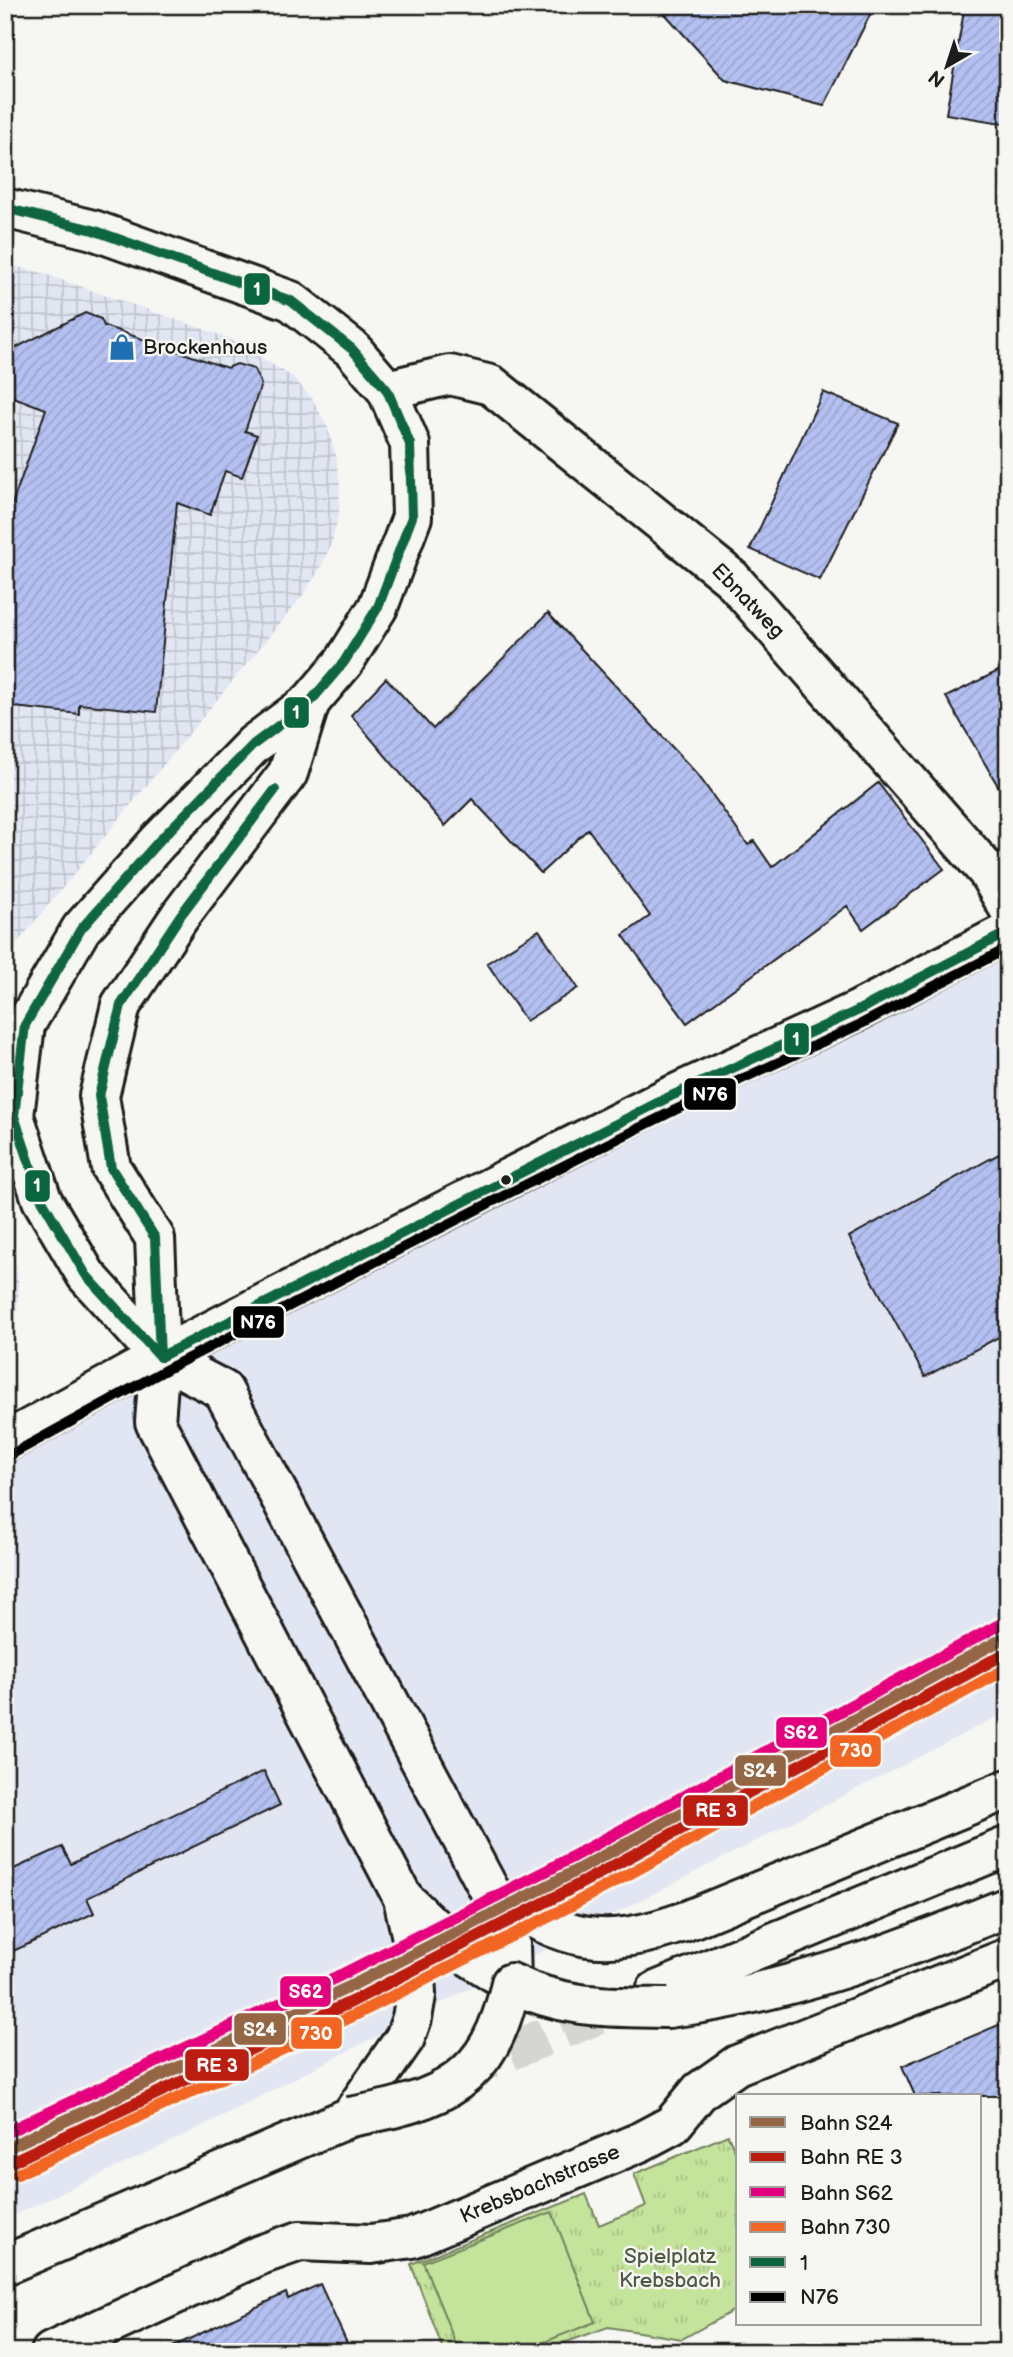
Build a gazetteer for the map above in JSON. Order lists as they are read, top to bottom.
{
  "streets": {
    "main road": ["Ebnatweg", "Krebsbachstrasse"]
  },
  "parks": ["Spielplatz Krebsbach"],
  "places": {
    "shop": ["Brockenhaus"]
  },
  "lines": [
    "transit line 1",
    "transit line N76",
    "rail line S62",
    "rail line S24",
    "rail line 730"
  ],
  "legend": [
    "Bahn S24",
    "Bahn RE 3",
    "Bahn S62",
    "Bahn 730",
    "1",
    "N76"
  ],
  "north": "bottom left"
}
